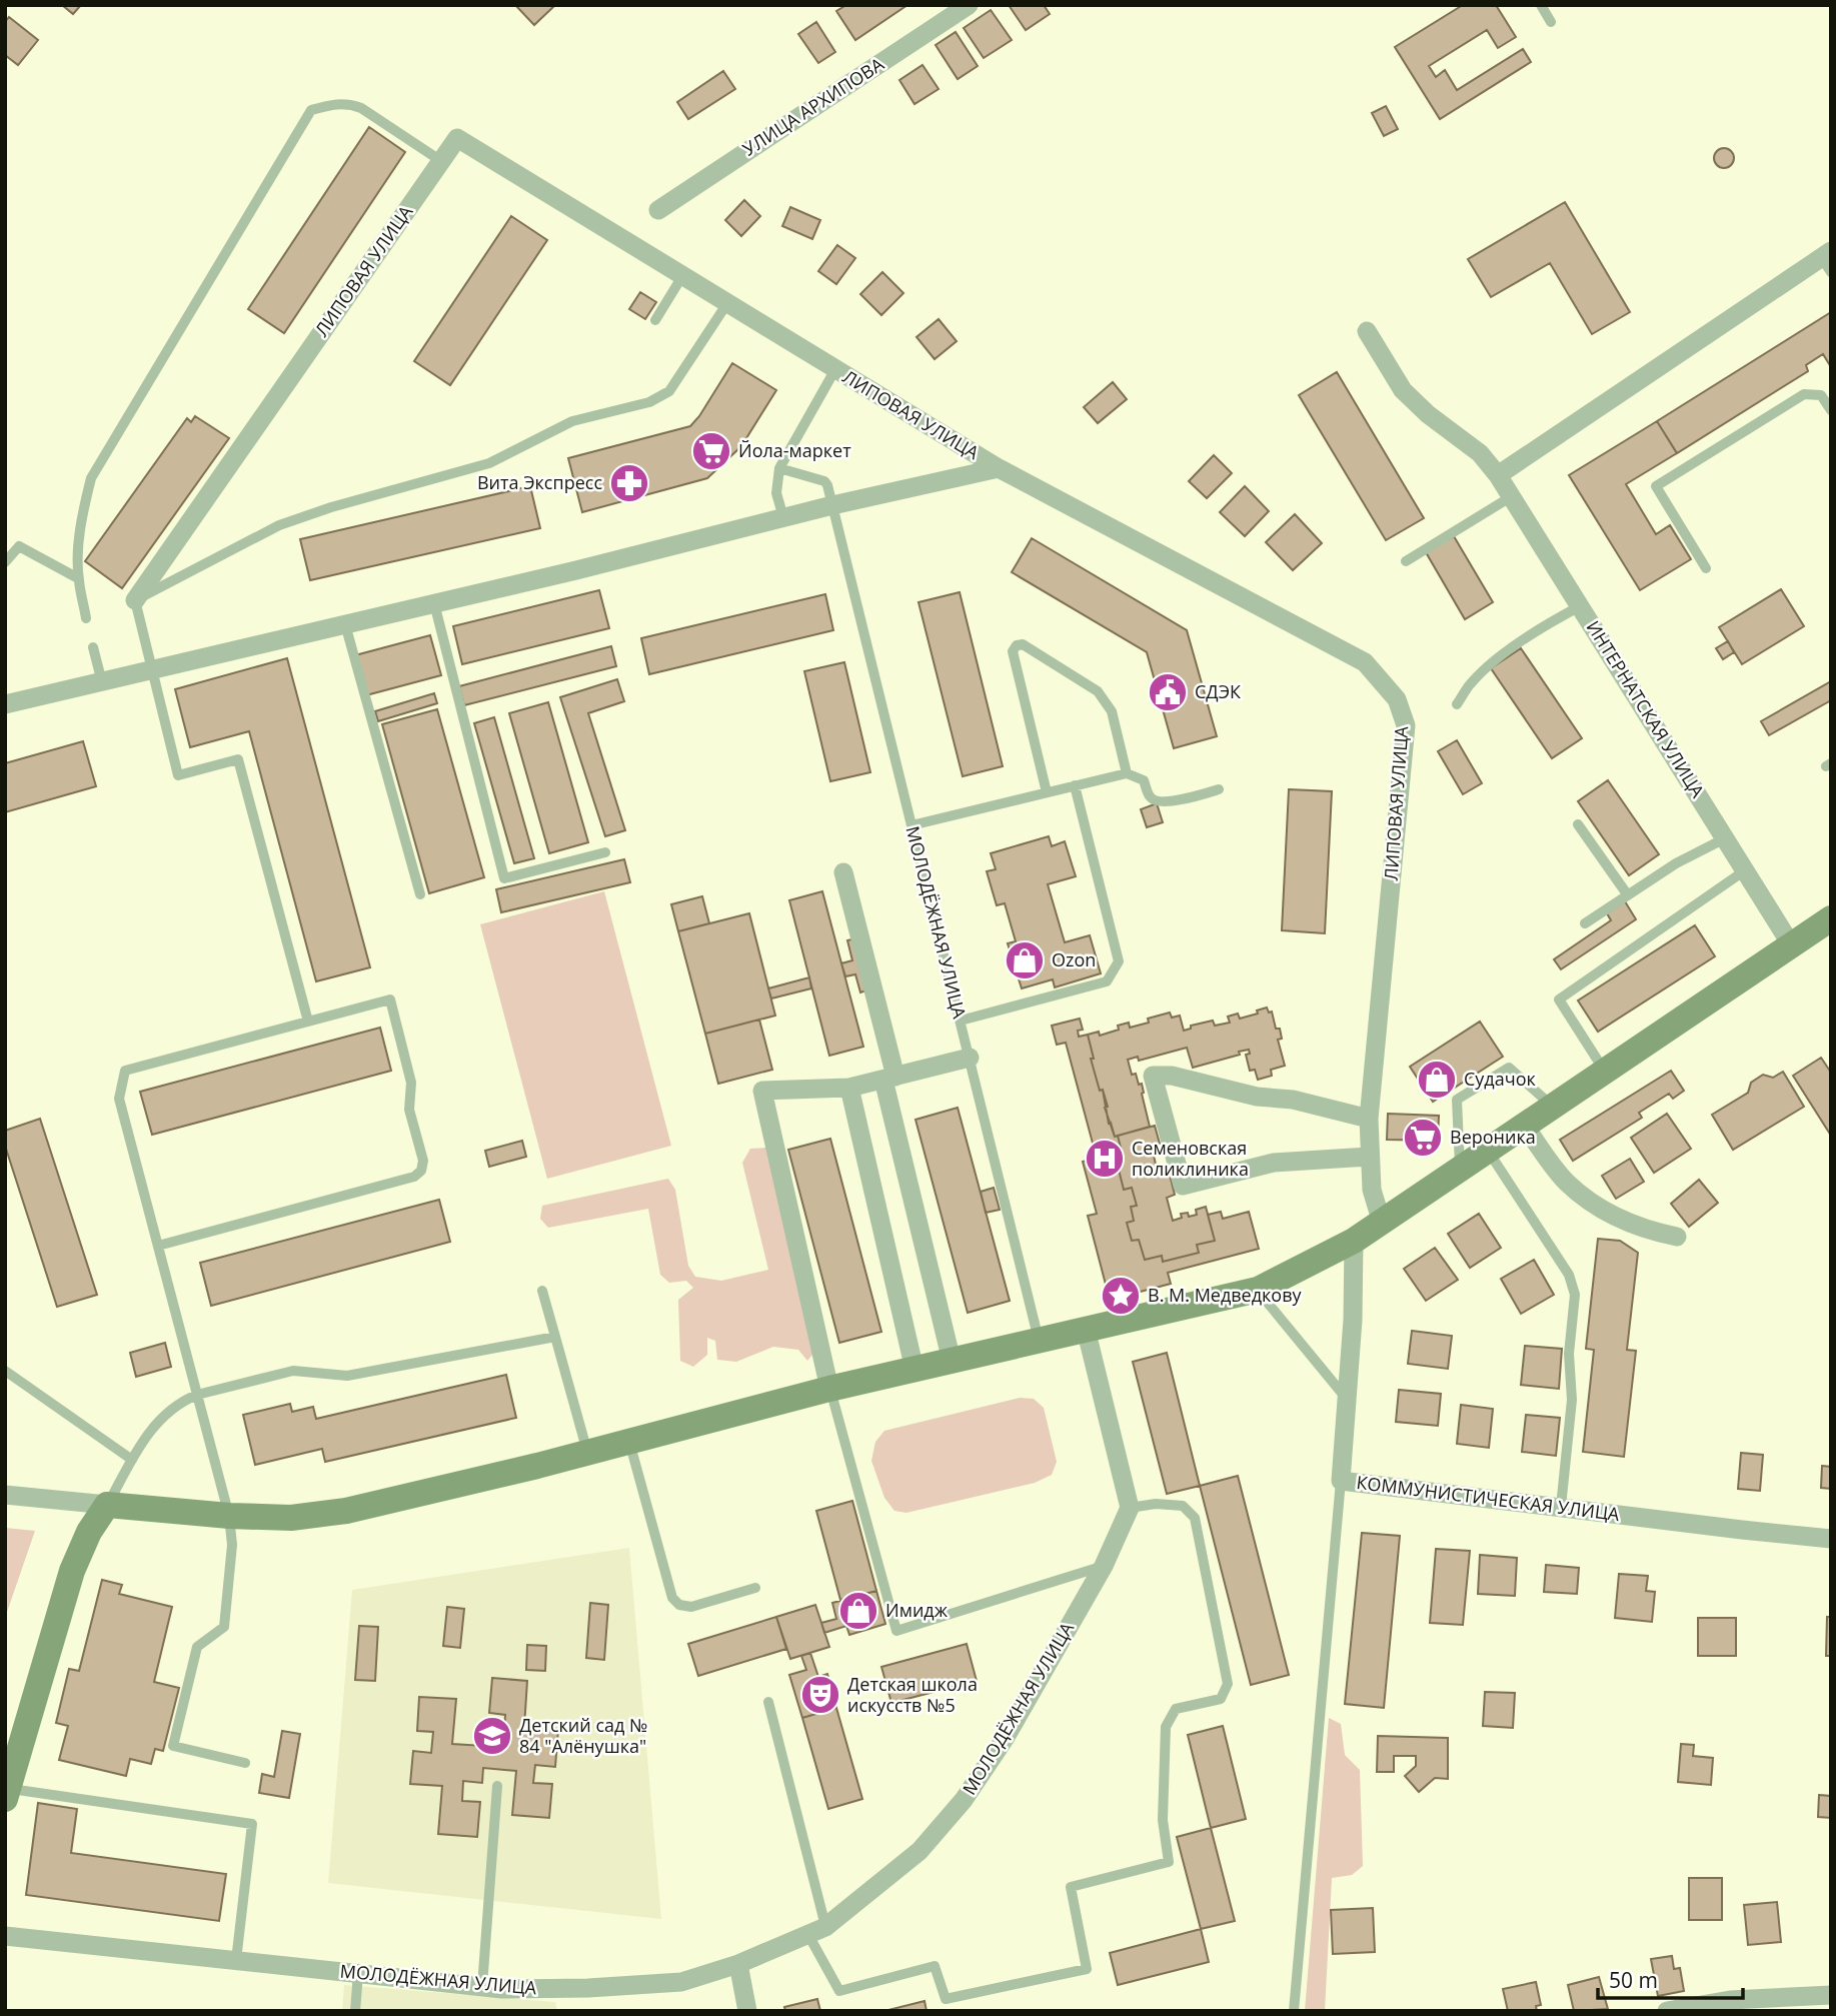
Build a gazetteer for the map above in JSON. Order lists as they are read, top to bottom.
{
  "streets": {
    "street": [
      "УЛИЦА АРХИПОВА",
      "ЛИПОВАЯ УЛИЦА",
      "ИНТЕРНАТСКАЯ УЛИЦА",
      "МОЛОДЁЖНАЯ УЛИЦА",
      "КОММУНИСТИЧЕСКАЯ УЛИЦА"
    ]
  },
  "places": {
    "supermarket": ["Йола-маркет", "Вероника"],
    "pharmacy": ["Вита Экспресс"],
    "public building": ["СДЭК"],
    "shop": ["Ozon", "Судачок", "Имидж"],
    "hospital": ["Семеновская поликлиника"],
    "place": ["В. М. Медведкову"],
    "theatre": ["Детская школа искусств №5"],
    "school or university": ["Детский сад № 84 \"Алёнушка\""]
  },
  "scale_bar": "50 m"
}
